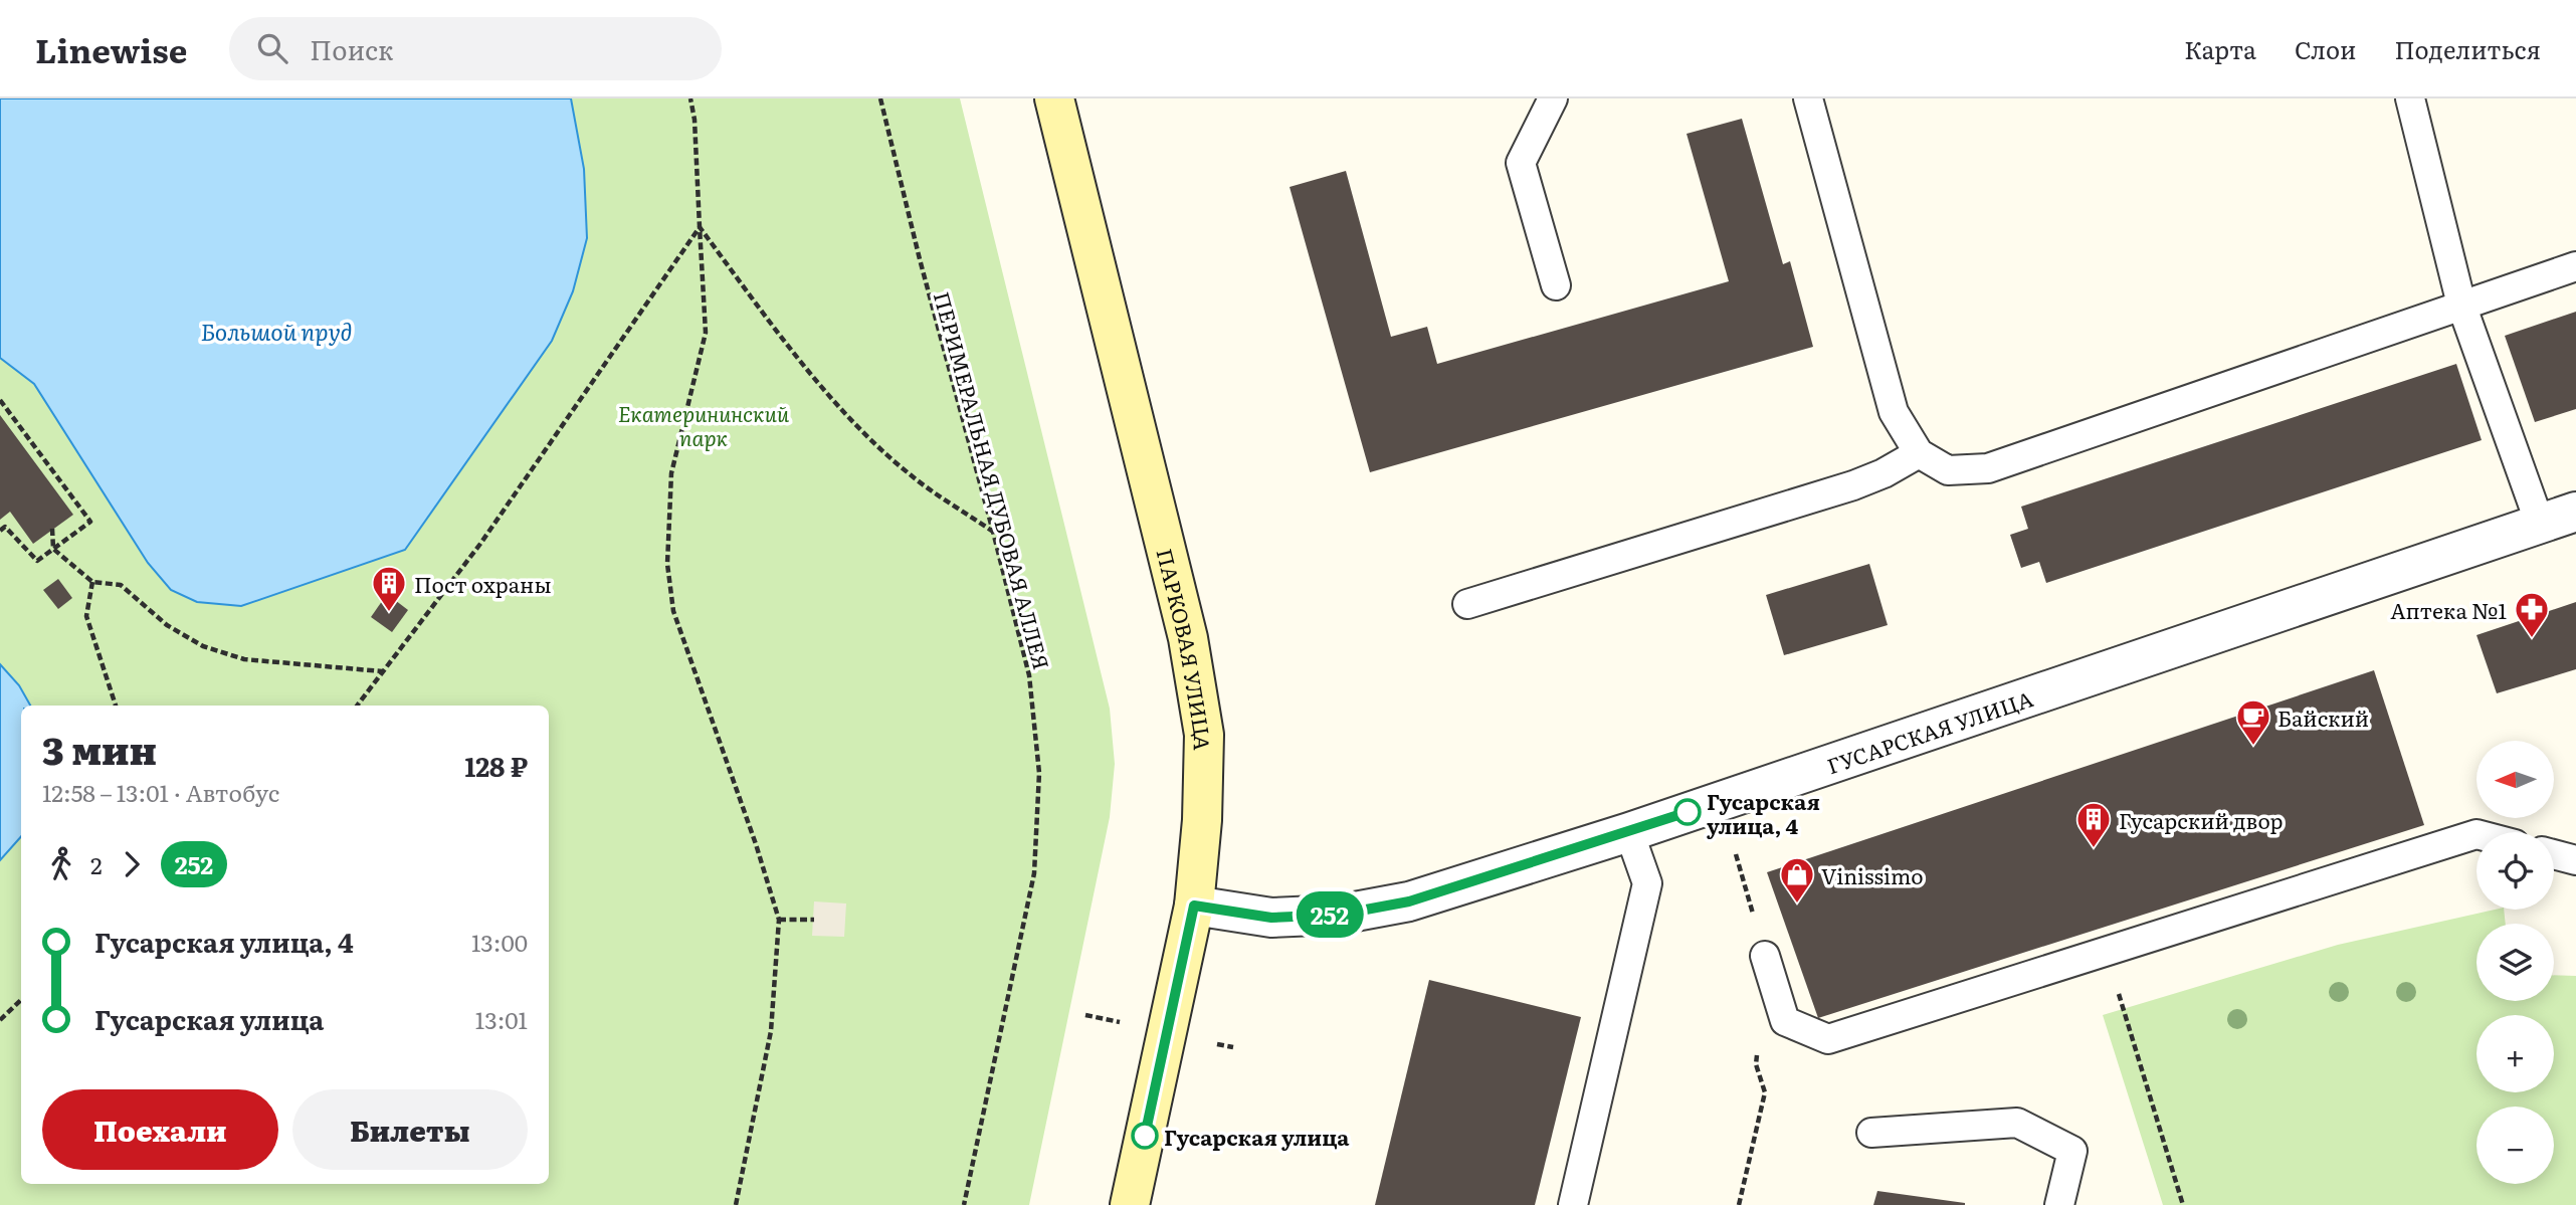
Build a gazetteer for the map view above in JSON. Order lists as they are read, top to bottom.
{
  "streets": {
    "main road": ["ПАРКОВАЯ УЛИЦА"],
    "street": ["ГУСАРСКАЯ УЛИЦА"],
    "path": ["ПЕРИМЕРАЛЬНАЯ ДУБОВАЯ АЛЛЕЯ"]
  },
  "crossings": [
    ["ПАРКОВАЯ УЛИЦА", "ГУСАРСКАЯ УЛИЦА"]
  ],
  "water": ["Большой пруд"],
  "parks": ["Екатерининский парк"],
  "places": {
    "building": ["Пост охраны", "Гусарский двор"],
    "pharmacy": ["Аптека №1"],
    "cafe": ["Байский"],
    "other": ["Гусарская улица, 4", "Гусарская улица"],
    "shop": ["Vinissimo"]
  },
  "lines": ["bus line 252"],
  "north": "left",
  "page": {
    "header": "Linewise",
    "search": "Поиск",
    "nav": ["Карта", "Слои", "Поделиться"],
    "on_map": "252",
    "heading": ["3 мин", "12:58 – 13:01 · Автобус", "128 ₽"],
    "map_buttons": ["+", "−"],
    "legs": ["2", "252"],
    "list": [
      {
        "name": "Гусарская улица, 4",
        "value": "13:00"
      },
      {
        "name": "Гусарская улица",
        "value": "13:01"
      }
    ],
    "buttons": ["Поехали", "Билеты"]
  }
}
